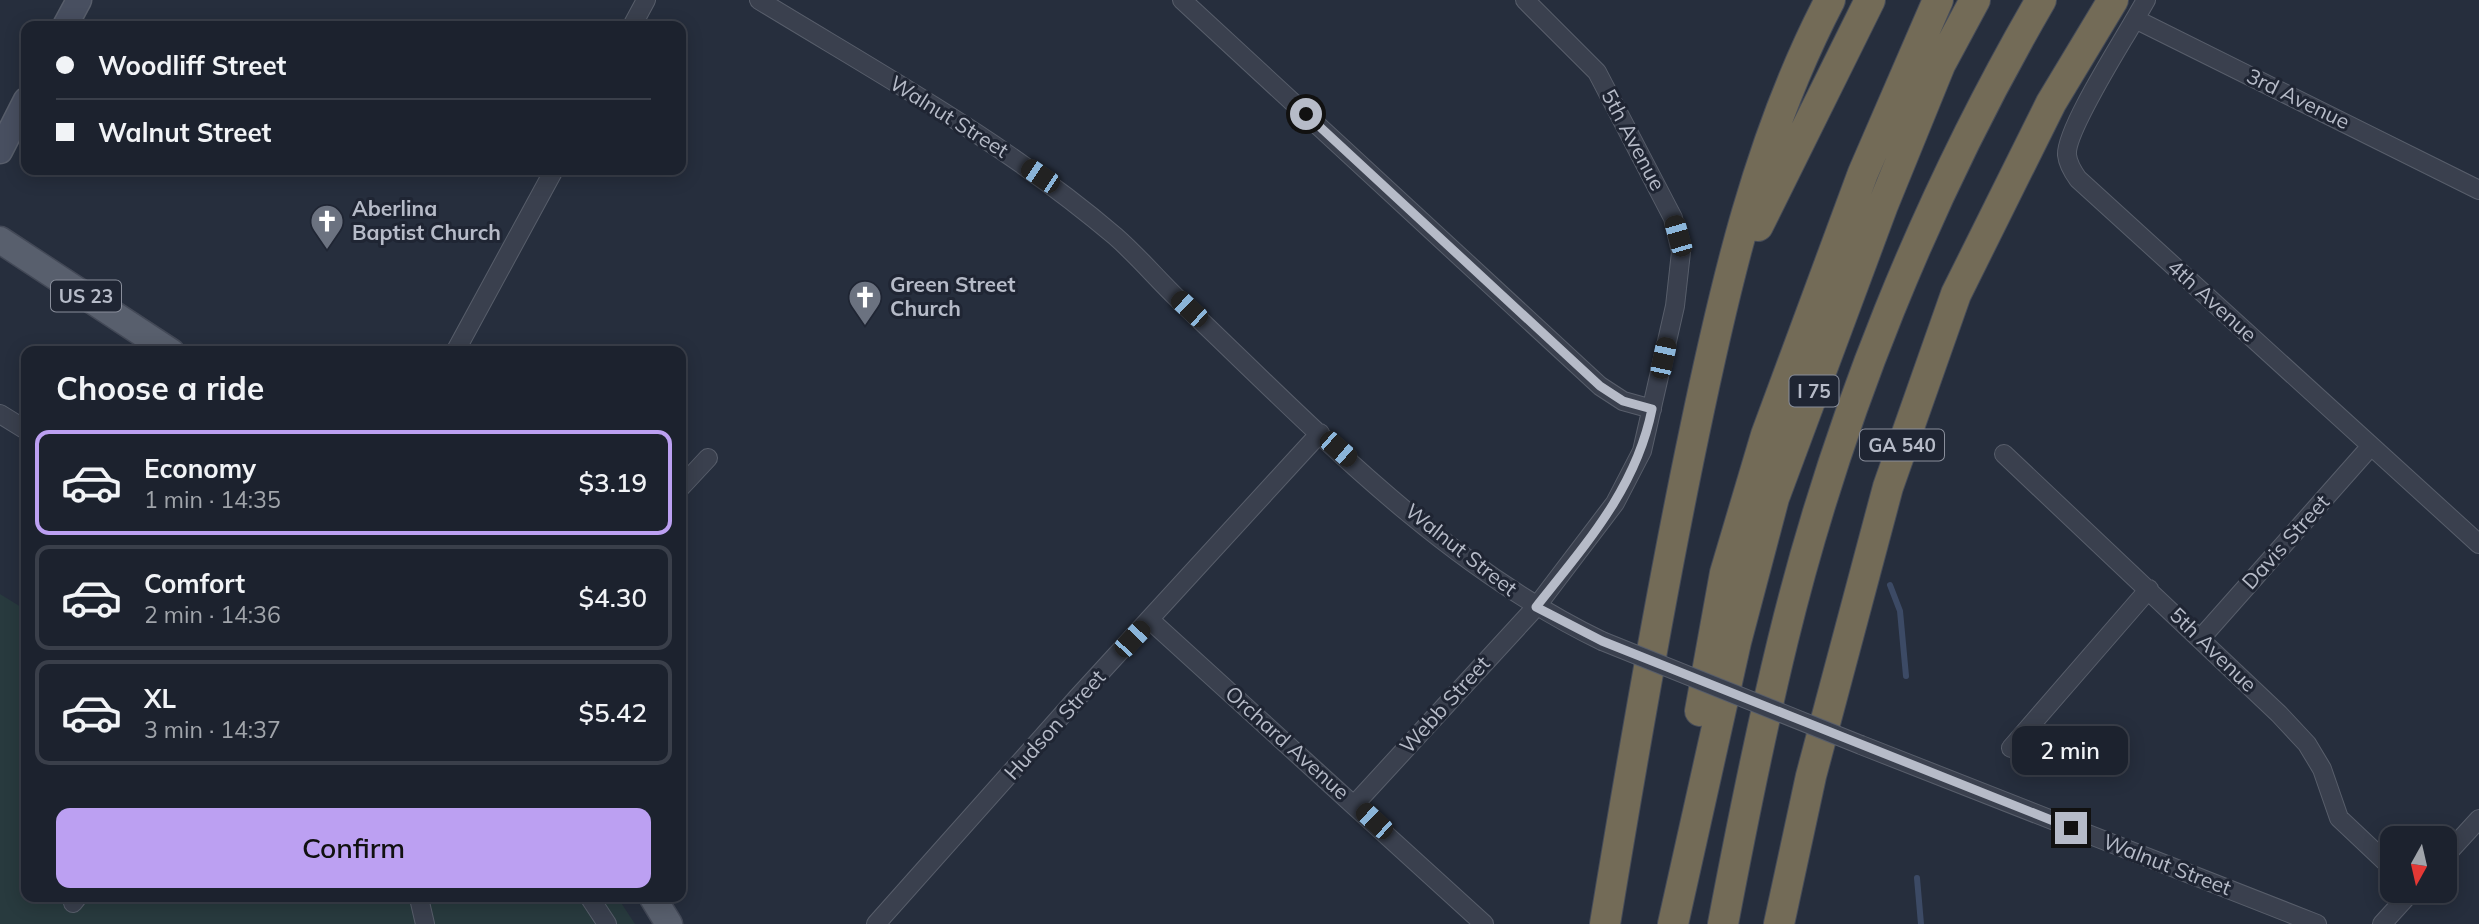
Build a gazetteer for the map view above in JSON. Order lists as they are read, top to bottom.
{
  "streets": {
    "highway": ["I 75", "GA 540"],
    "main road": ["US 23"],
    "street": [
      "3rd Avenue",
      "Walnut Street",
      "5th Avenue",
      "4th Avenue",
      "Davis Street",
      "Webb Street",
      "Hudson Street",
      "Orchard Avenue"
    ]
  },
  "crossings": [
    ["3rd Avenue", "4th Avenue"],
    ["3rd Avenue", "GA 540"],
    ["Walnut Street", "5th Avenue"],
    ["Walnut Street", "Webb Street"],
    ["Walnut Street", "Hudson Street"],
    ["5th Avenue", "Davis Street"],
    ["5th Avenue", "Webb Street"],
    ["4th Avenue", "GA 540"],
    ["4th Avenue", "Davis Street"],
    ["Webb Street", "Orchard Avenue"],
    ["Hudson Street", "Orchard Avenue"]
  ],
  "places": {
    "church": ["Aberlina Baptist Church", "Green Street Church"]
  },
  "north": "bottom",
  "page": {
    "banner": ["Woodliff Street", "Walnut Street"],
    "heading": "Choose a ride",
    "list": [
      {
        "name": "Economy",
        "note": "1 min · 14:35",
        "value": "$3.19"
      },
      {
        "name": "Comfort",
        "note": "2 min · 14:36",
        "value": "$4.30"
      },
      {
        "name": "XL",
        "note": "3 min · 14:37",
        "value": "$5.42"
      }
    ],
    "bubble": "2 min",
    "buttons": "Confirm"
  }
}
